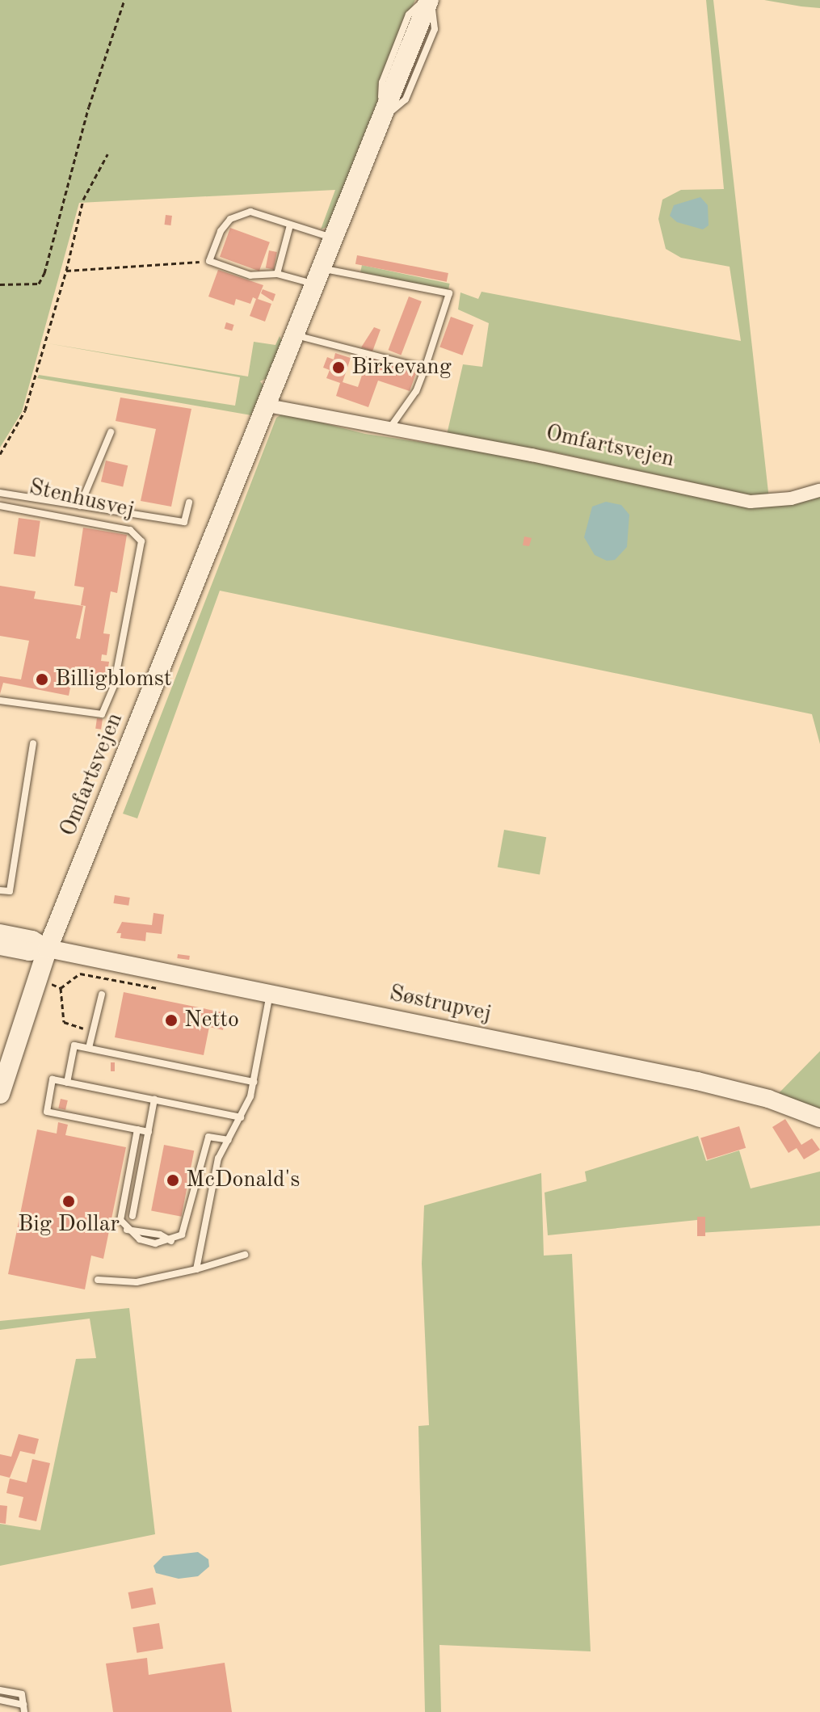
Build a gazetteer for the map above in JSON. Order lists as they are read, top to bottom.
{
  "streets": {
    "main road": ["Omfartsvejen"],
    "street": ["Søstrupvej"],
    "lane": ["Stenhusvej"]
  },
  "crossings": [
    ["Omfartsvejen", "Søstrupvej"]
  ],
  "places": [
    "Birkevang",
    "Billigblomst",
    "Netto",
    "McDonald's",
    "Big Dollar"
  ]
}
